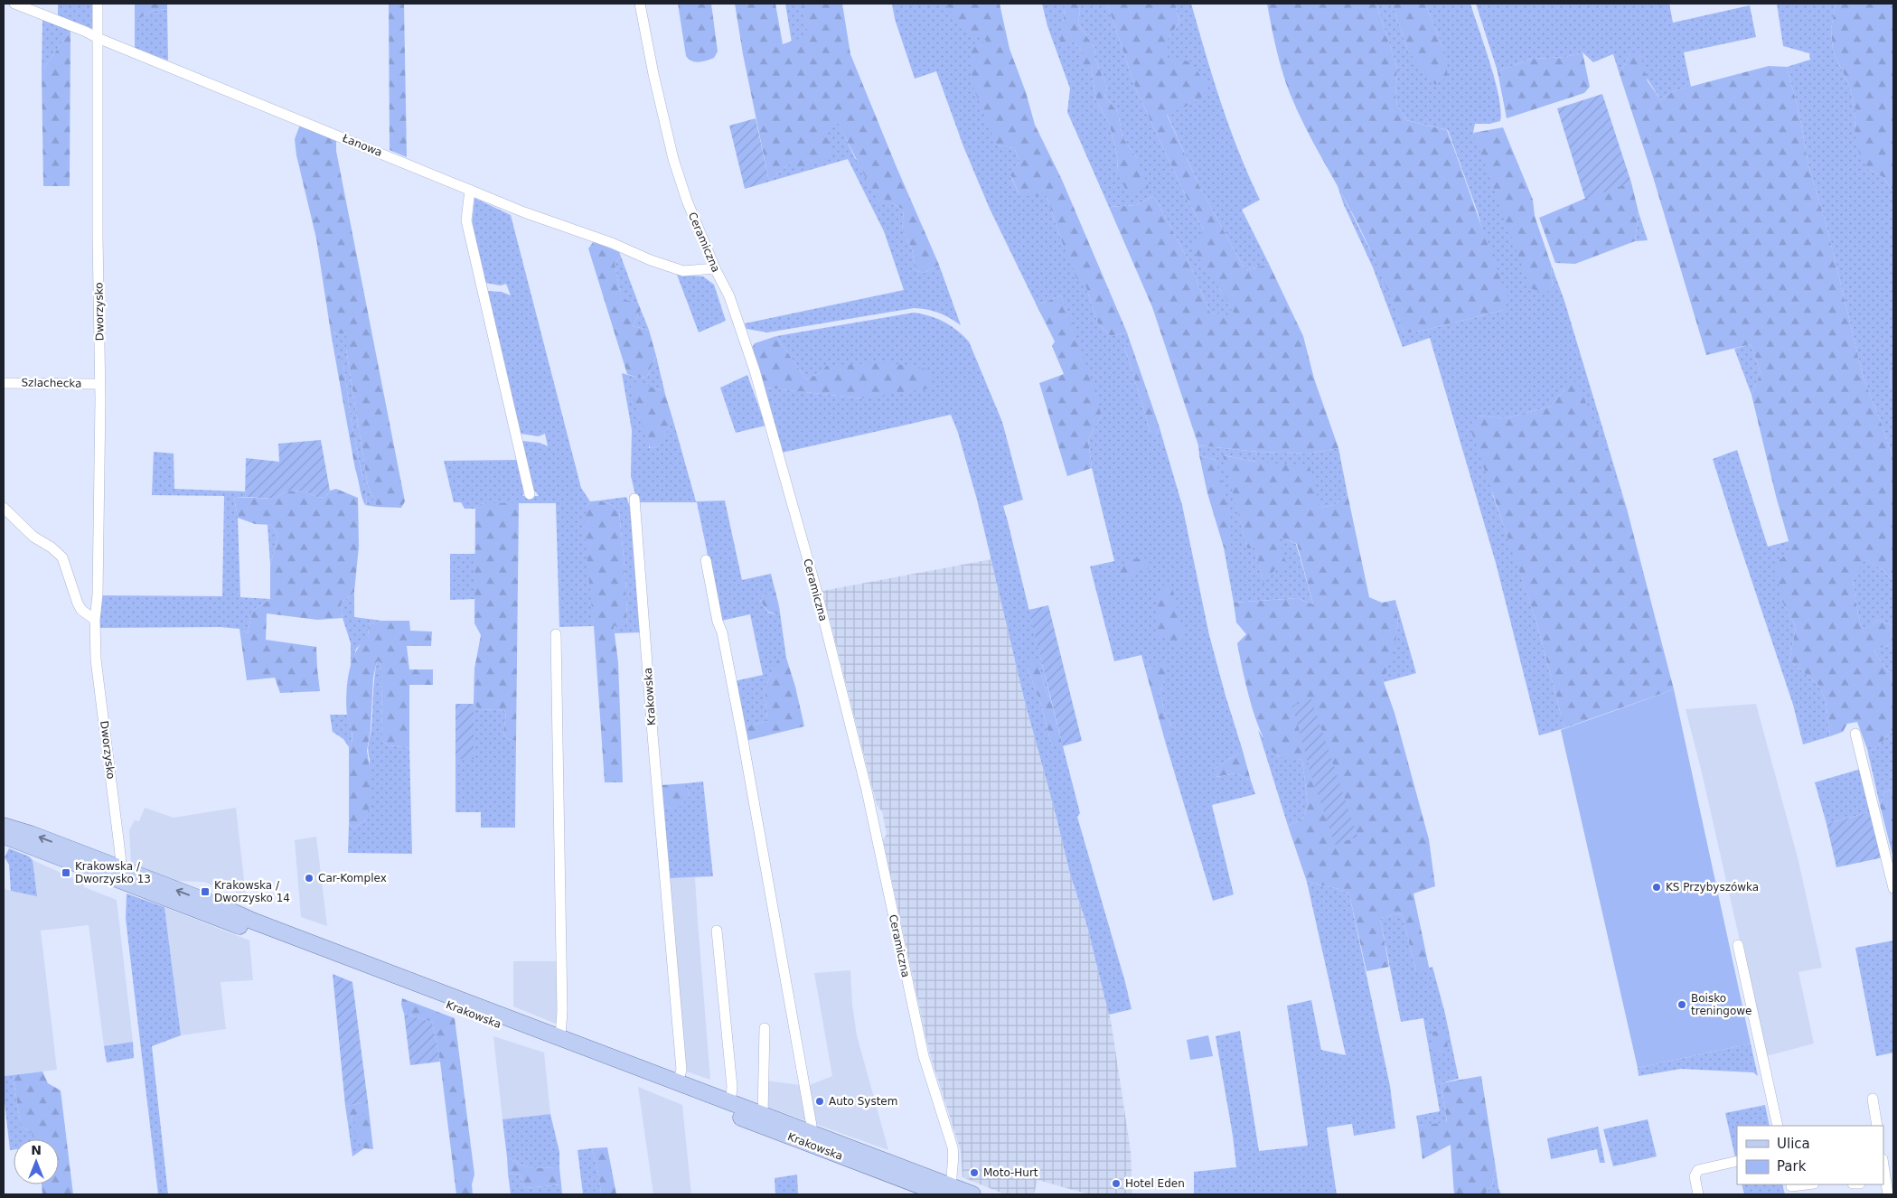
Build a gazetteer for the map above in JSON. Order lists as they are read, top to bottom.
{
  "streets": {
    "main road": ["Krakowska"],
    "street": [
      "Łanowa",
      "Ceramiczna",
      "Dworzysko",
      "Szlachecka"
    ]
  },
  "crossings": [
    ["Łanowa", "Ceramiczna"],
    ["Łanowa", "Dworzysko"],
    ["Ceramiczna", "Krakowska"],
    ["Dworzysko", "Szlachecka"],
    ["Dworzysko", "Krakowska"]
  ],
  "places": {
    "transit": ["Krakowska / Dworzysko 13", "Krakowska / Dworzysko 14"],
    "other": [
      "Car-Komplex",
      "KS Przybyszówka",
      "Boisko treningowe",
      "Auto System",
      "Moto-Hurt",
      "Hotel Eden"
    ]
  },
  "legend": ["Ulica", "Park"],
  "north": "top"
}
